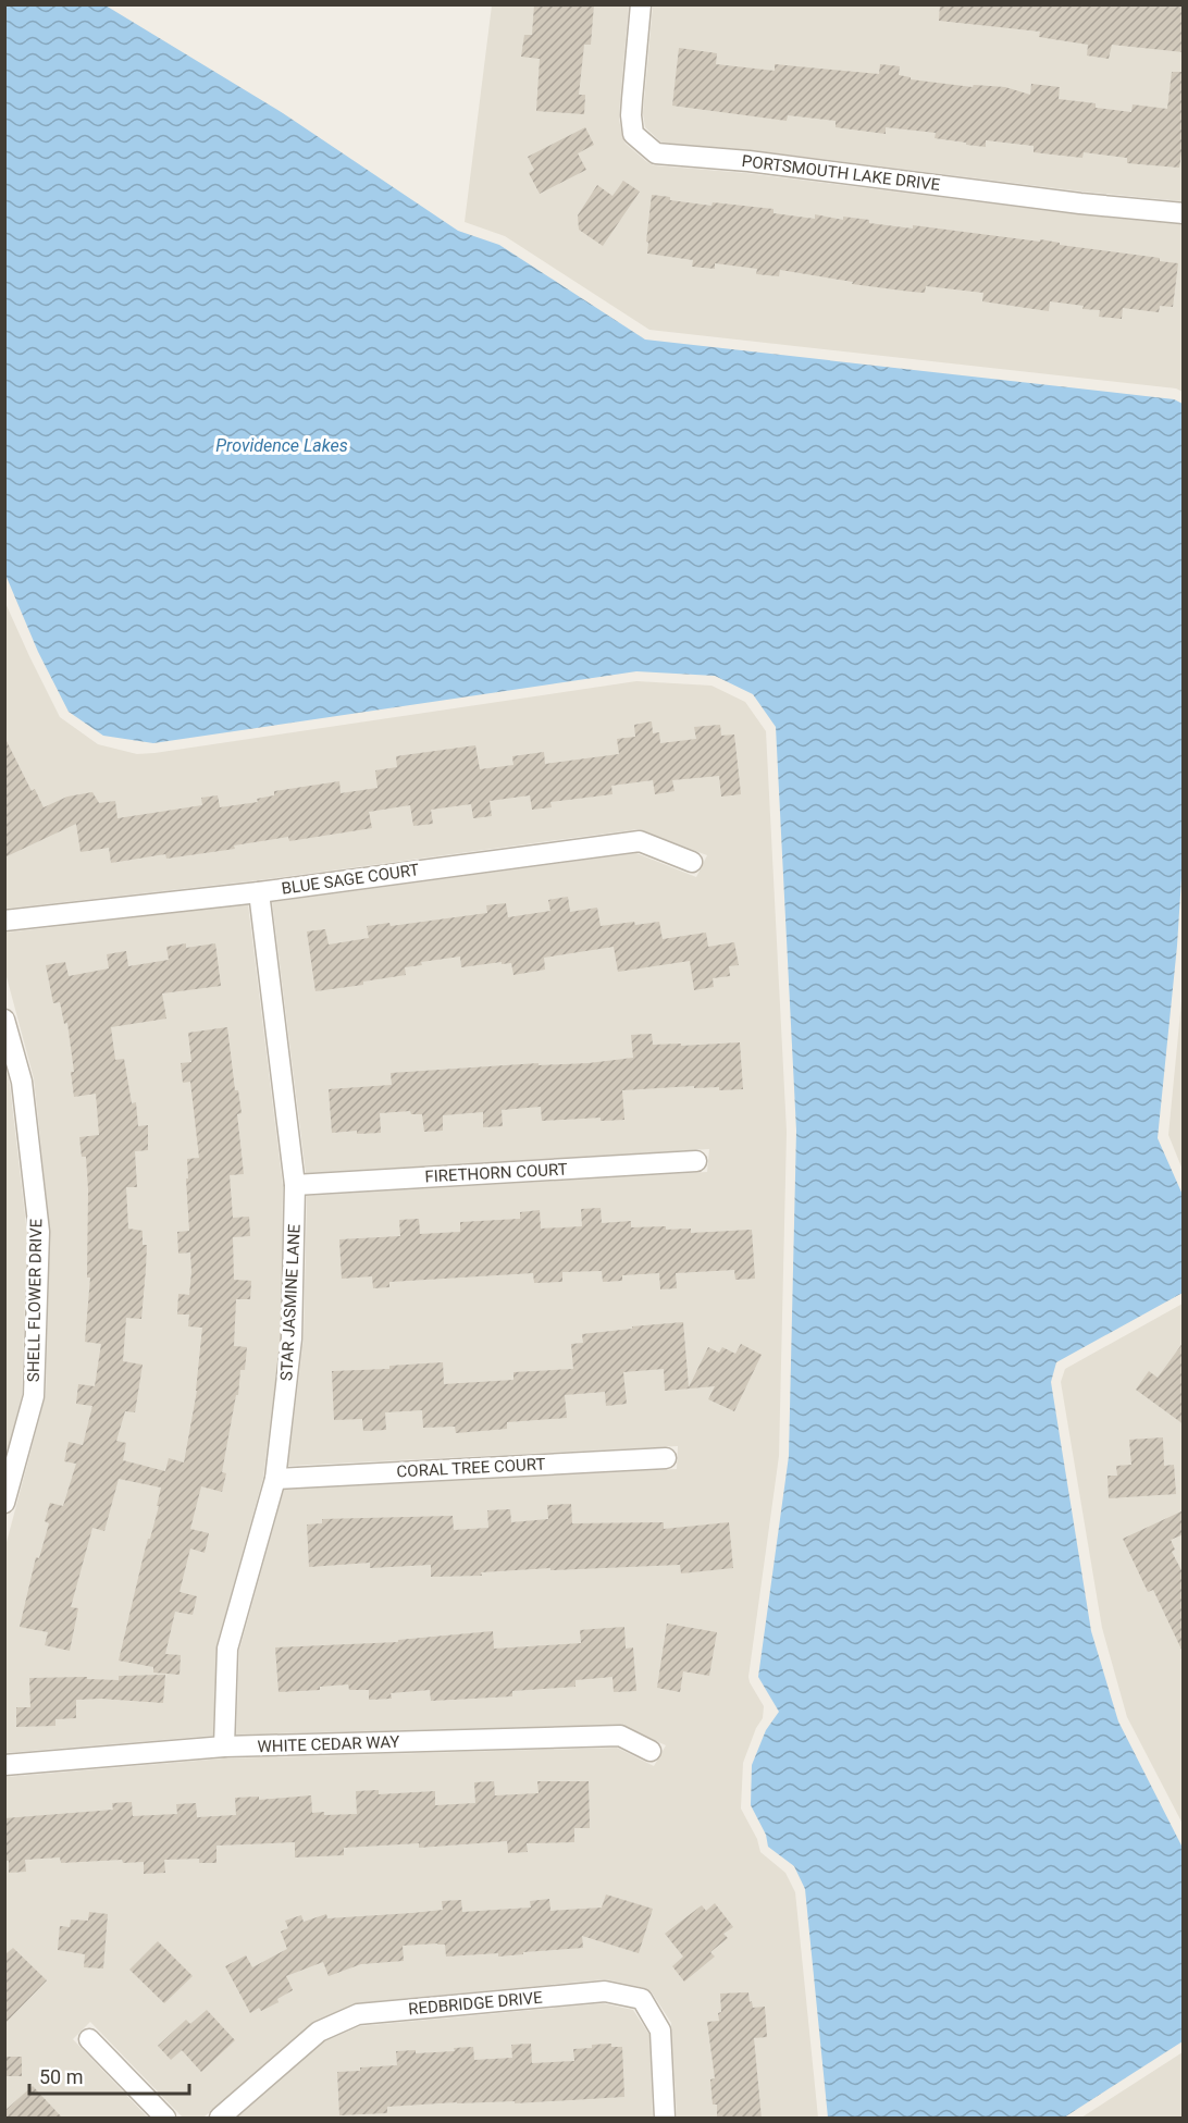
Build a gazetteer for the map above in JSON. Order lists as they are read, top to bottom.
{
  "streets": {
    "street": [
      "PORTSMOUTH LAKE DRIVE",
      "BLUE SAGE COURT",
      "FIRETHORN COURT",
      "SHELL FLOWER DRIVE",
      "STAR JASMINE LANE",
      "CORAL TREE COURT",
      "WHITE CEDAR WAY",
      "REDBRIDGE DRIVE"
    ]
  },
  "crossings": [
    ["BLUE SAGE COURT", "STAR JASMINE LANE"],
    ["FIRETHORN COURT", "STAR JASMINE LANE"],
    ["STAR JASMINE LANE", "CORAL TREE COURT"],
    ["STAR JASMINE LANE", "WHITE CEDAR WAY"]
  ],
  "water": ["Providence Lakes"],
  "scale_bar": "50 m"
}
